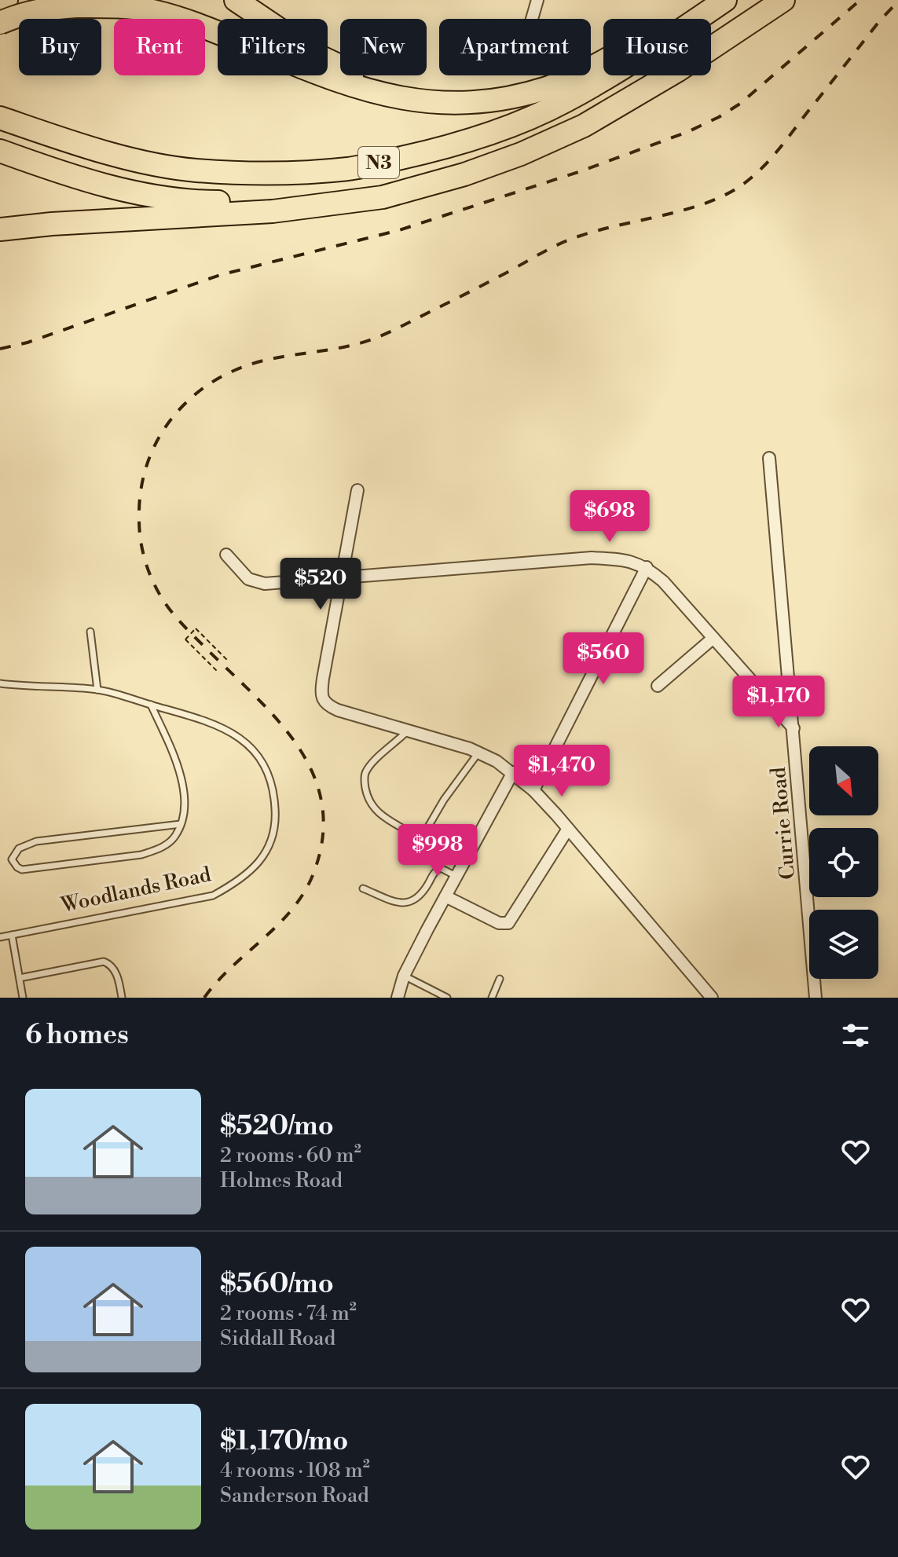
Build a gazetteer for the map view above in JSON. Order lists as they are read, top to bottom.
{
  "streets": {
    "highway": ["N3"],
    "street": ["Currie Road"],
    "lane": ["Woodlands Road"]
  },
  "north": "bottom right",
  "page": {
    "chip": [
      "Buy",
      "Rent",
      "Filters",
      "New",
      "Apartment",
      "House"
    ],
    "price": [
      "$698",
      "$520",
      "$560",
      "$1,170",
      "$1,470",
      "$998"
    ],
    "heading": "6 homes",
    "list": [
      {
        "name": "$520/mo",
        "note": "2 rooms · 60 m² · Holmes Road"
      },
      {
        "name": "$560/mo",
        "note": "2 rooms · 74 m² · Siddall Road"
      },
      {
        "name": "$1,170/mo",
        "note": "4 rooms · 108 m² · Sanderson Road"
      }
    ]
  }
}
